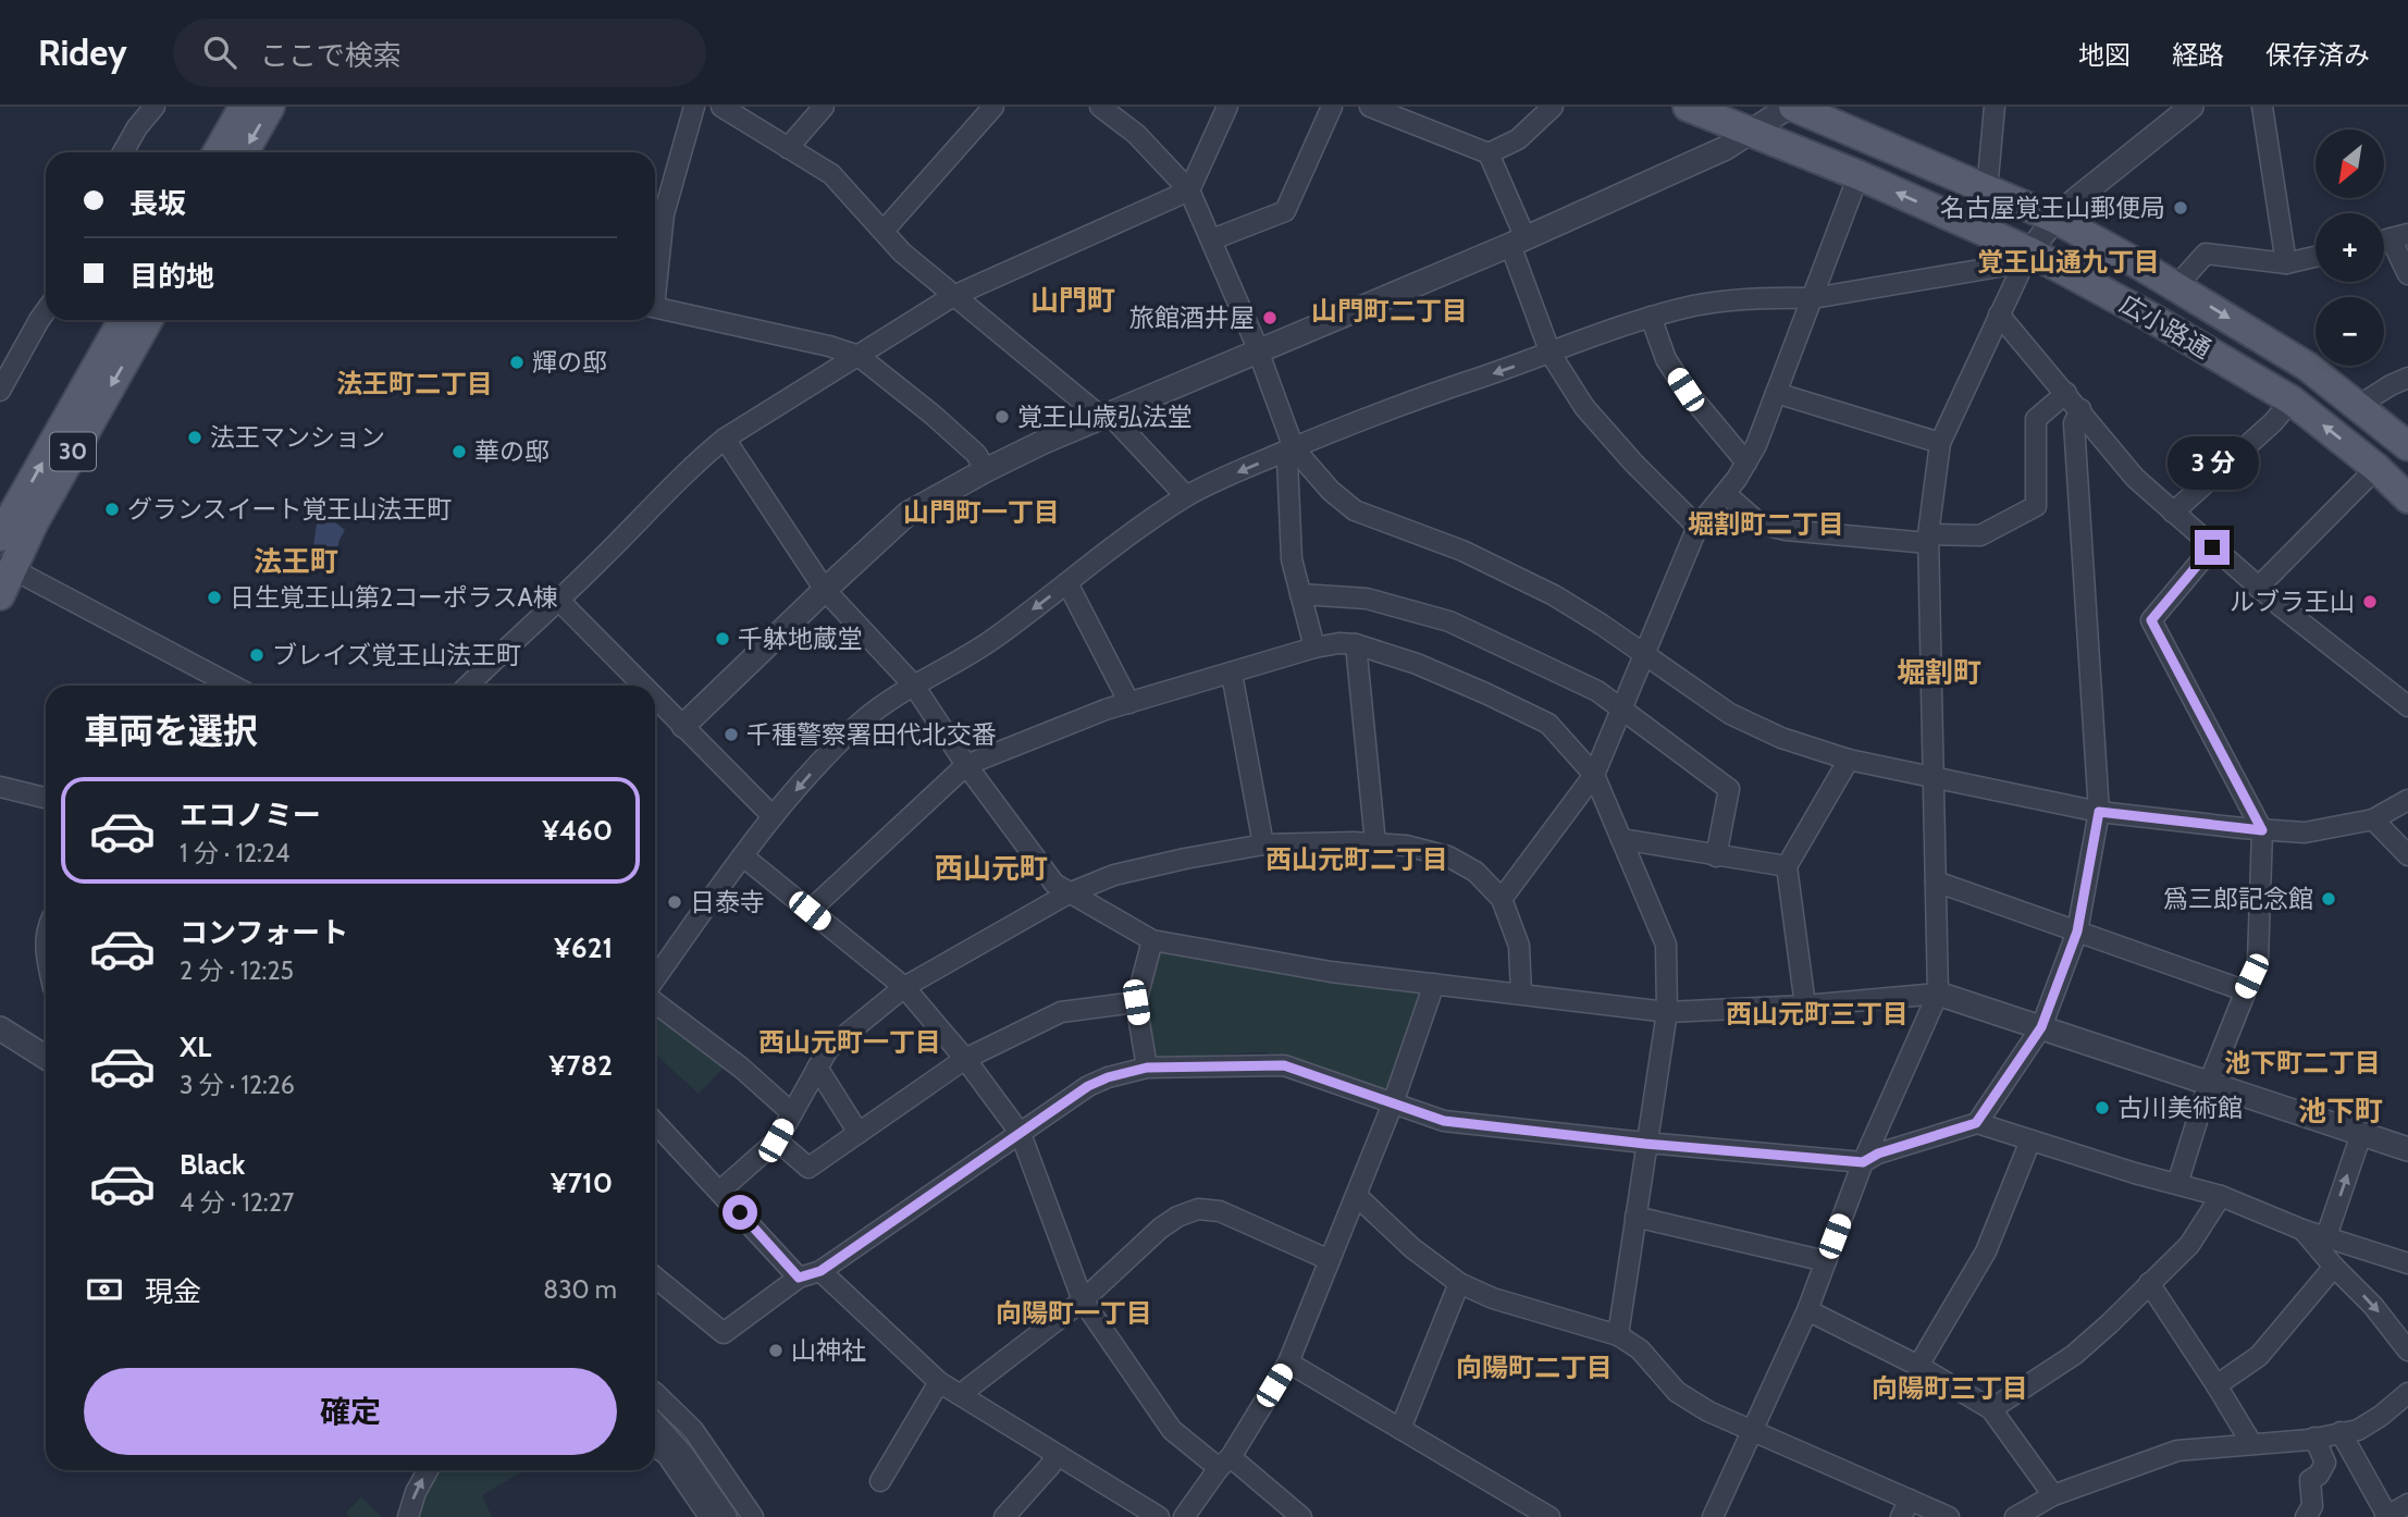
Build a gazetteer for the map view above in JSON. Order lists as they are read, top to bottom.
{
  "streets": {
    "main road": ["広小路通", "30"]
  },
  "districts": [
    "覚王山通九丁目",
    "山門町",
    "山門町二丁目",
    "法王町二丁目",
    "山門町一丁目",
    "堀割町二丁目",
    "法王町",
    "堀割町",
    "西山元町二丁目",
    "西山元町",
    "西山元町三丁目",
    "西山元町一丁目",
    "池下町二丁目",
    "池下町",
    "向陽町一丁目",
    "向陽町二丁目",
    "向陽町三丁目"
  ],
  "places": [
    "名古屋覚王山郵便局",
    "旅館酒井屋",
    "輝の邸",
    "覚王山歳弘法堂",
    "法王マンション",
    "華の邸",
    "グランスイート覚王山法王町",
    "日生覚王山第2コーポラスA棟",
    "ルブラ王山",
    "千躰地蔵堂",
    "ブレイズ覚王山法王町",
    "千種警察署田代北交番",
    "爲三郎記念館",
    "日泰寺",
    "古川美術館",
    "山神社"
  ],
  "north": "bottom left",
  "page": {
    "header": "Ridey",
    "search": "ここで検索",
    "nav": ["地図", "経路", "保存済み"],
    "map_buttons": ["+", "−"],
    "banner": ["長坂", "目的地"],
    "bubble": "3 分",
    "heading": "車両を選択",
    "list": [
      {
        "name": "エコノミー",
        "note": "1 分 · 12:24",
        "value": "¥460"
      },
      {
        "name": "コンフォート",
        "note": "2 分 · 12:25",
        "value": "¥621"
      },
      {
        "name": "XL",
        "note": "3 分 · 12:26",
        "value": "¥782"
      },
      {
        "name": "Black",
        "note": "4 分 · 12:27",
        "value": "¥710"
      }
    ],
    "pay": ["現金", "830 m"],
    "buttons": "確定"
  }
}
